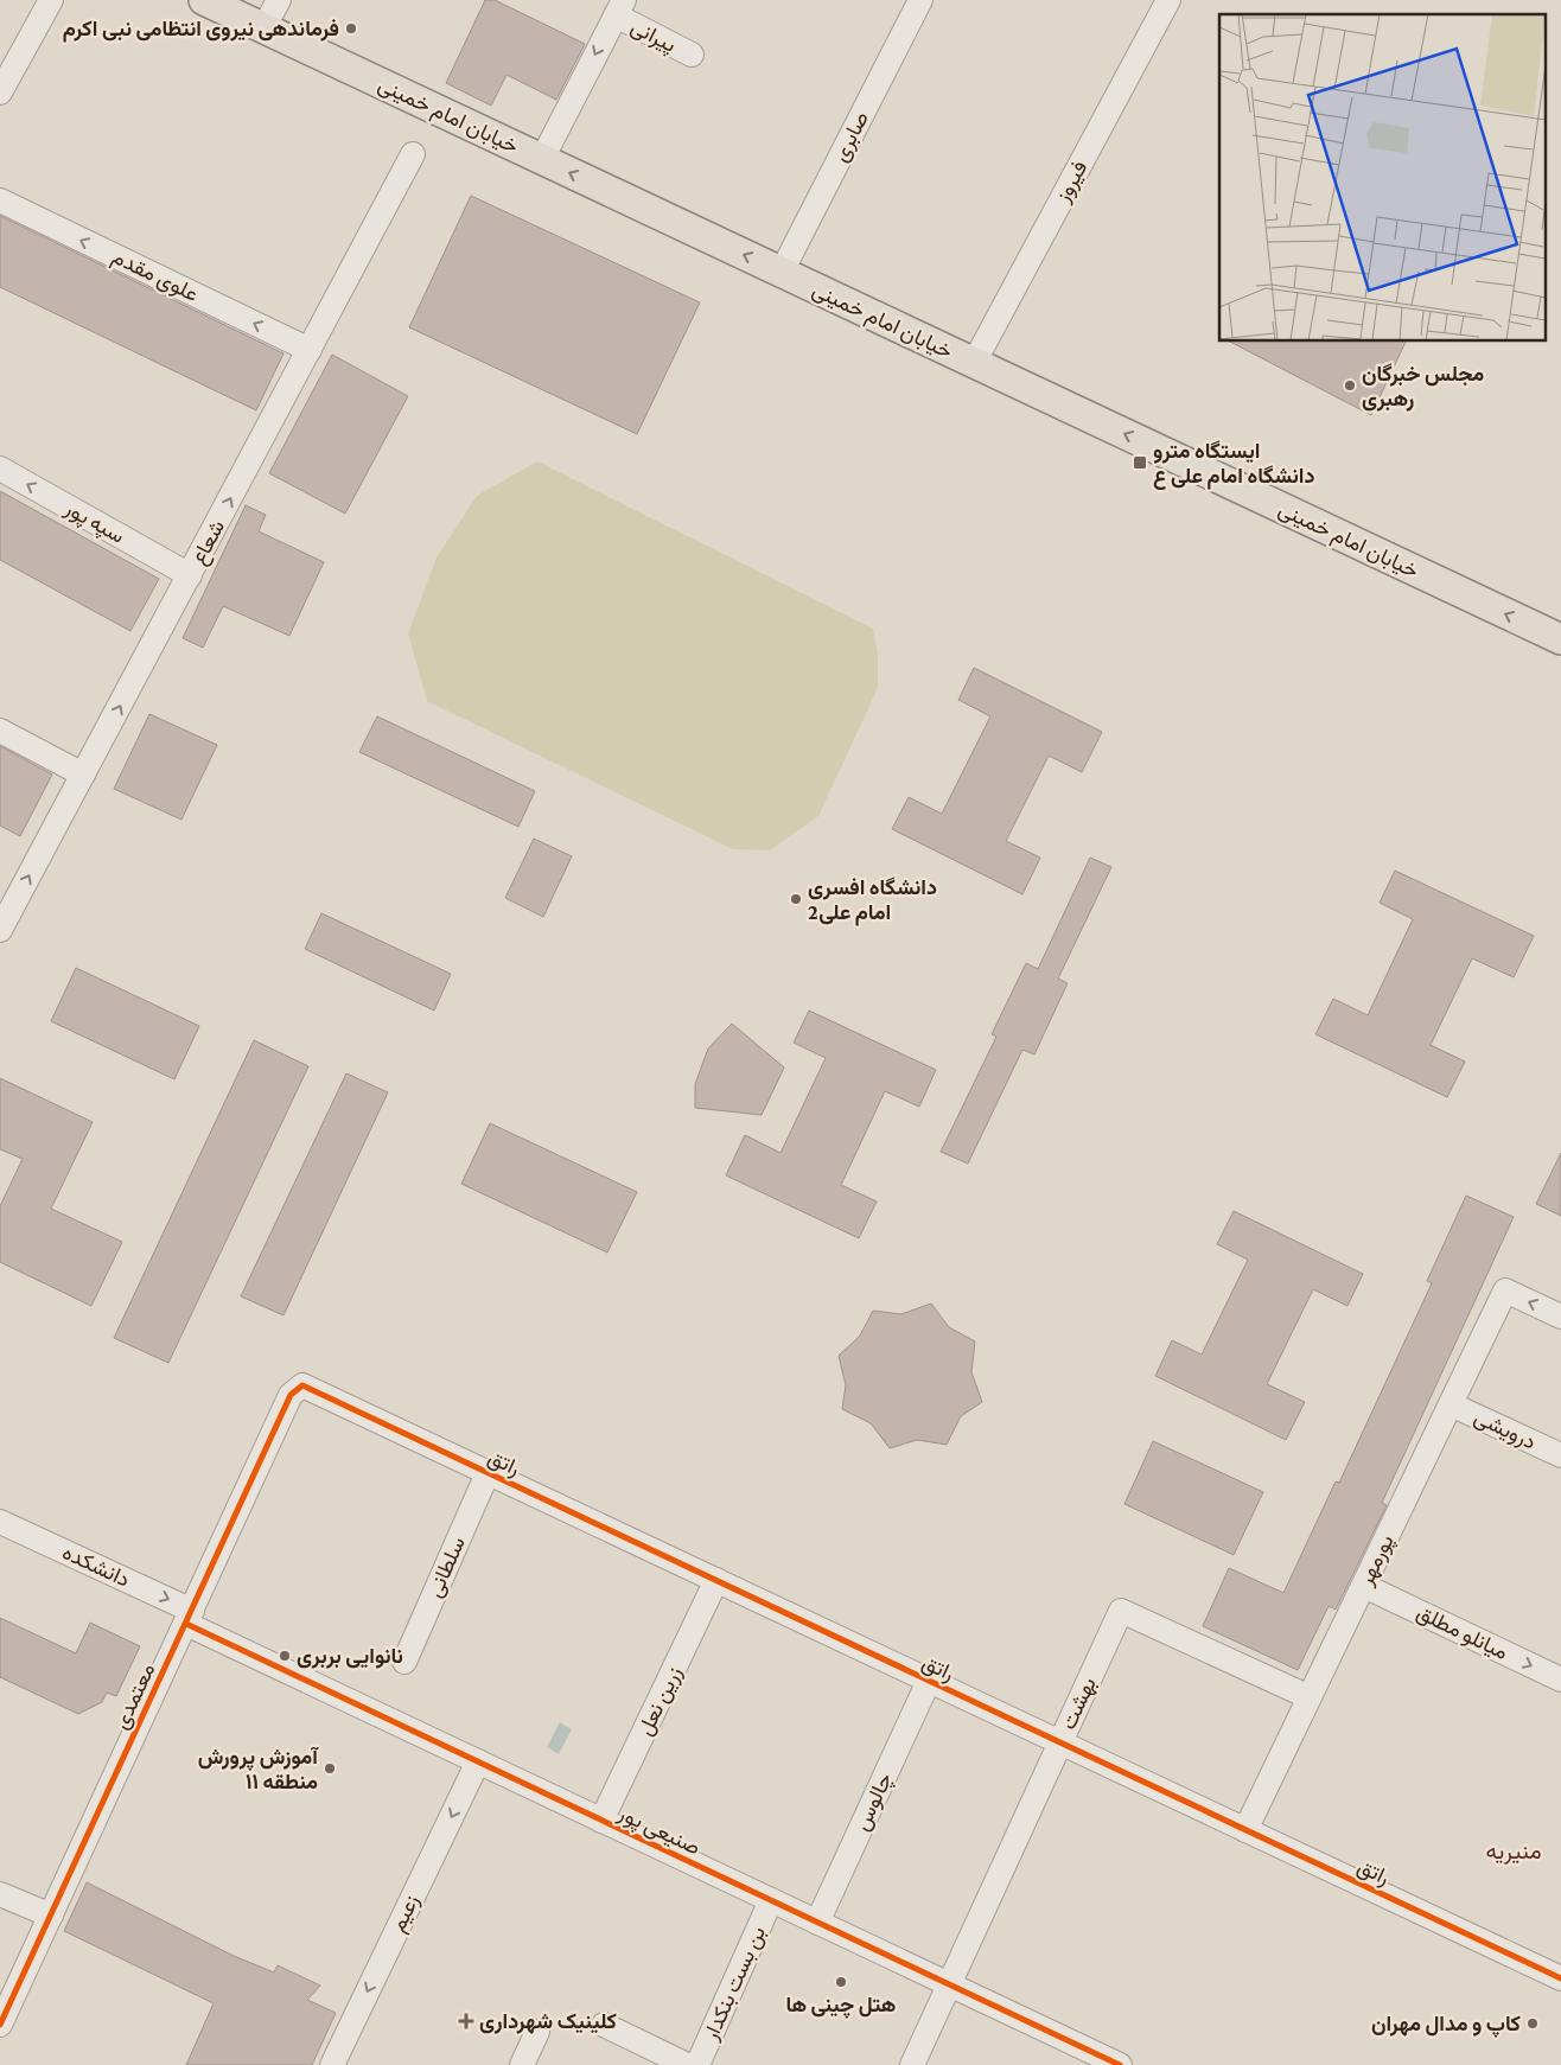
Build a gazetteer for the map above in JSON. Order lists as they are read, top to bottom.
{
  "streets": {
    "main road": ["خیابان امام خمینی"],
    "street": [
      "پیرانی",
      "صابری",
      "فیروز",
      "علوی مقدم",
      "سپه پور",
      "شعاع",
      "درویشی",
      "راتق",
      "پورمهر",
      "دانشکده",
      "سلطانی",
      "میانلو مطلق",
      "معتمدی",
      "زرین نعل",
      "بهشت",
      "چالوس",
      "صنیعی پور",
      "زعیم",
      "بن بست بنکدار"
    ]
  },
  "crossings": [
    ["خیابان امام خمینی", "صابری"],
    ["خیابان امام خمینی", "فیروز"],
    ["علوی مقدم", "شعاع"],
    ["سپه پور", "شعاع"],
    ["درویشی", "پورمهر"],
    ["راتق", "پورمهر"],
    ["راتق", "سلطانی"],
    ["راتق", "معتمدی"],
    ["راتق", "زرین نعل"],
    ["راتق", "بهشت"],
    ["راتق", "چالوس"],
    ["پورمهر", "میانلو مطلق"],
    ["پورمهر", "بهشت"],
    ["دانشکده", "معتمدی"],
    ["دانشکده", "صنیعی پور"],
    ["معتمدی", "صنیعی پور"],
    ["زرین نعل", "صنیعی پور"],
    ["بهشت", "صنیعی پور"],
    ["چالوس", "صنیعی پور"],
    ["صنیعی پور", "زعیم"],
    ["صنیعی پور", "بن بست بنکدار"]
  ],
  "one_way": [
    "خیابان امام خمینی",
    "علوی مقدم",
    "سپه پور",
    "شعاع",
    "دانشکده",
    "میانلو مطلق",
    "زعیم"
  ],
  "districts": ["منیریه"],
  "places": {
    "other": [
      "فرماندهی نیروی انتظامی نبی اکرم",
      "مجلس خبرگان رهبری",
      "دانشگاه افسری امام علی2",
      "نانوایی بربری",
      "آموزش پرورش منطقه ۱۱",
      "هتل چینی ها",
      "کاپ و مدال مهران"
    ],
    "transit": ["ایستگاه مترو دانشگاه امام علی ع"],
    "health": ["کلینیک شهرداری"]
  }
}
